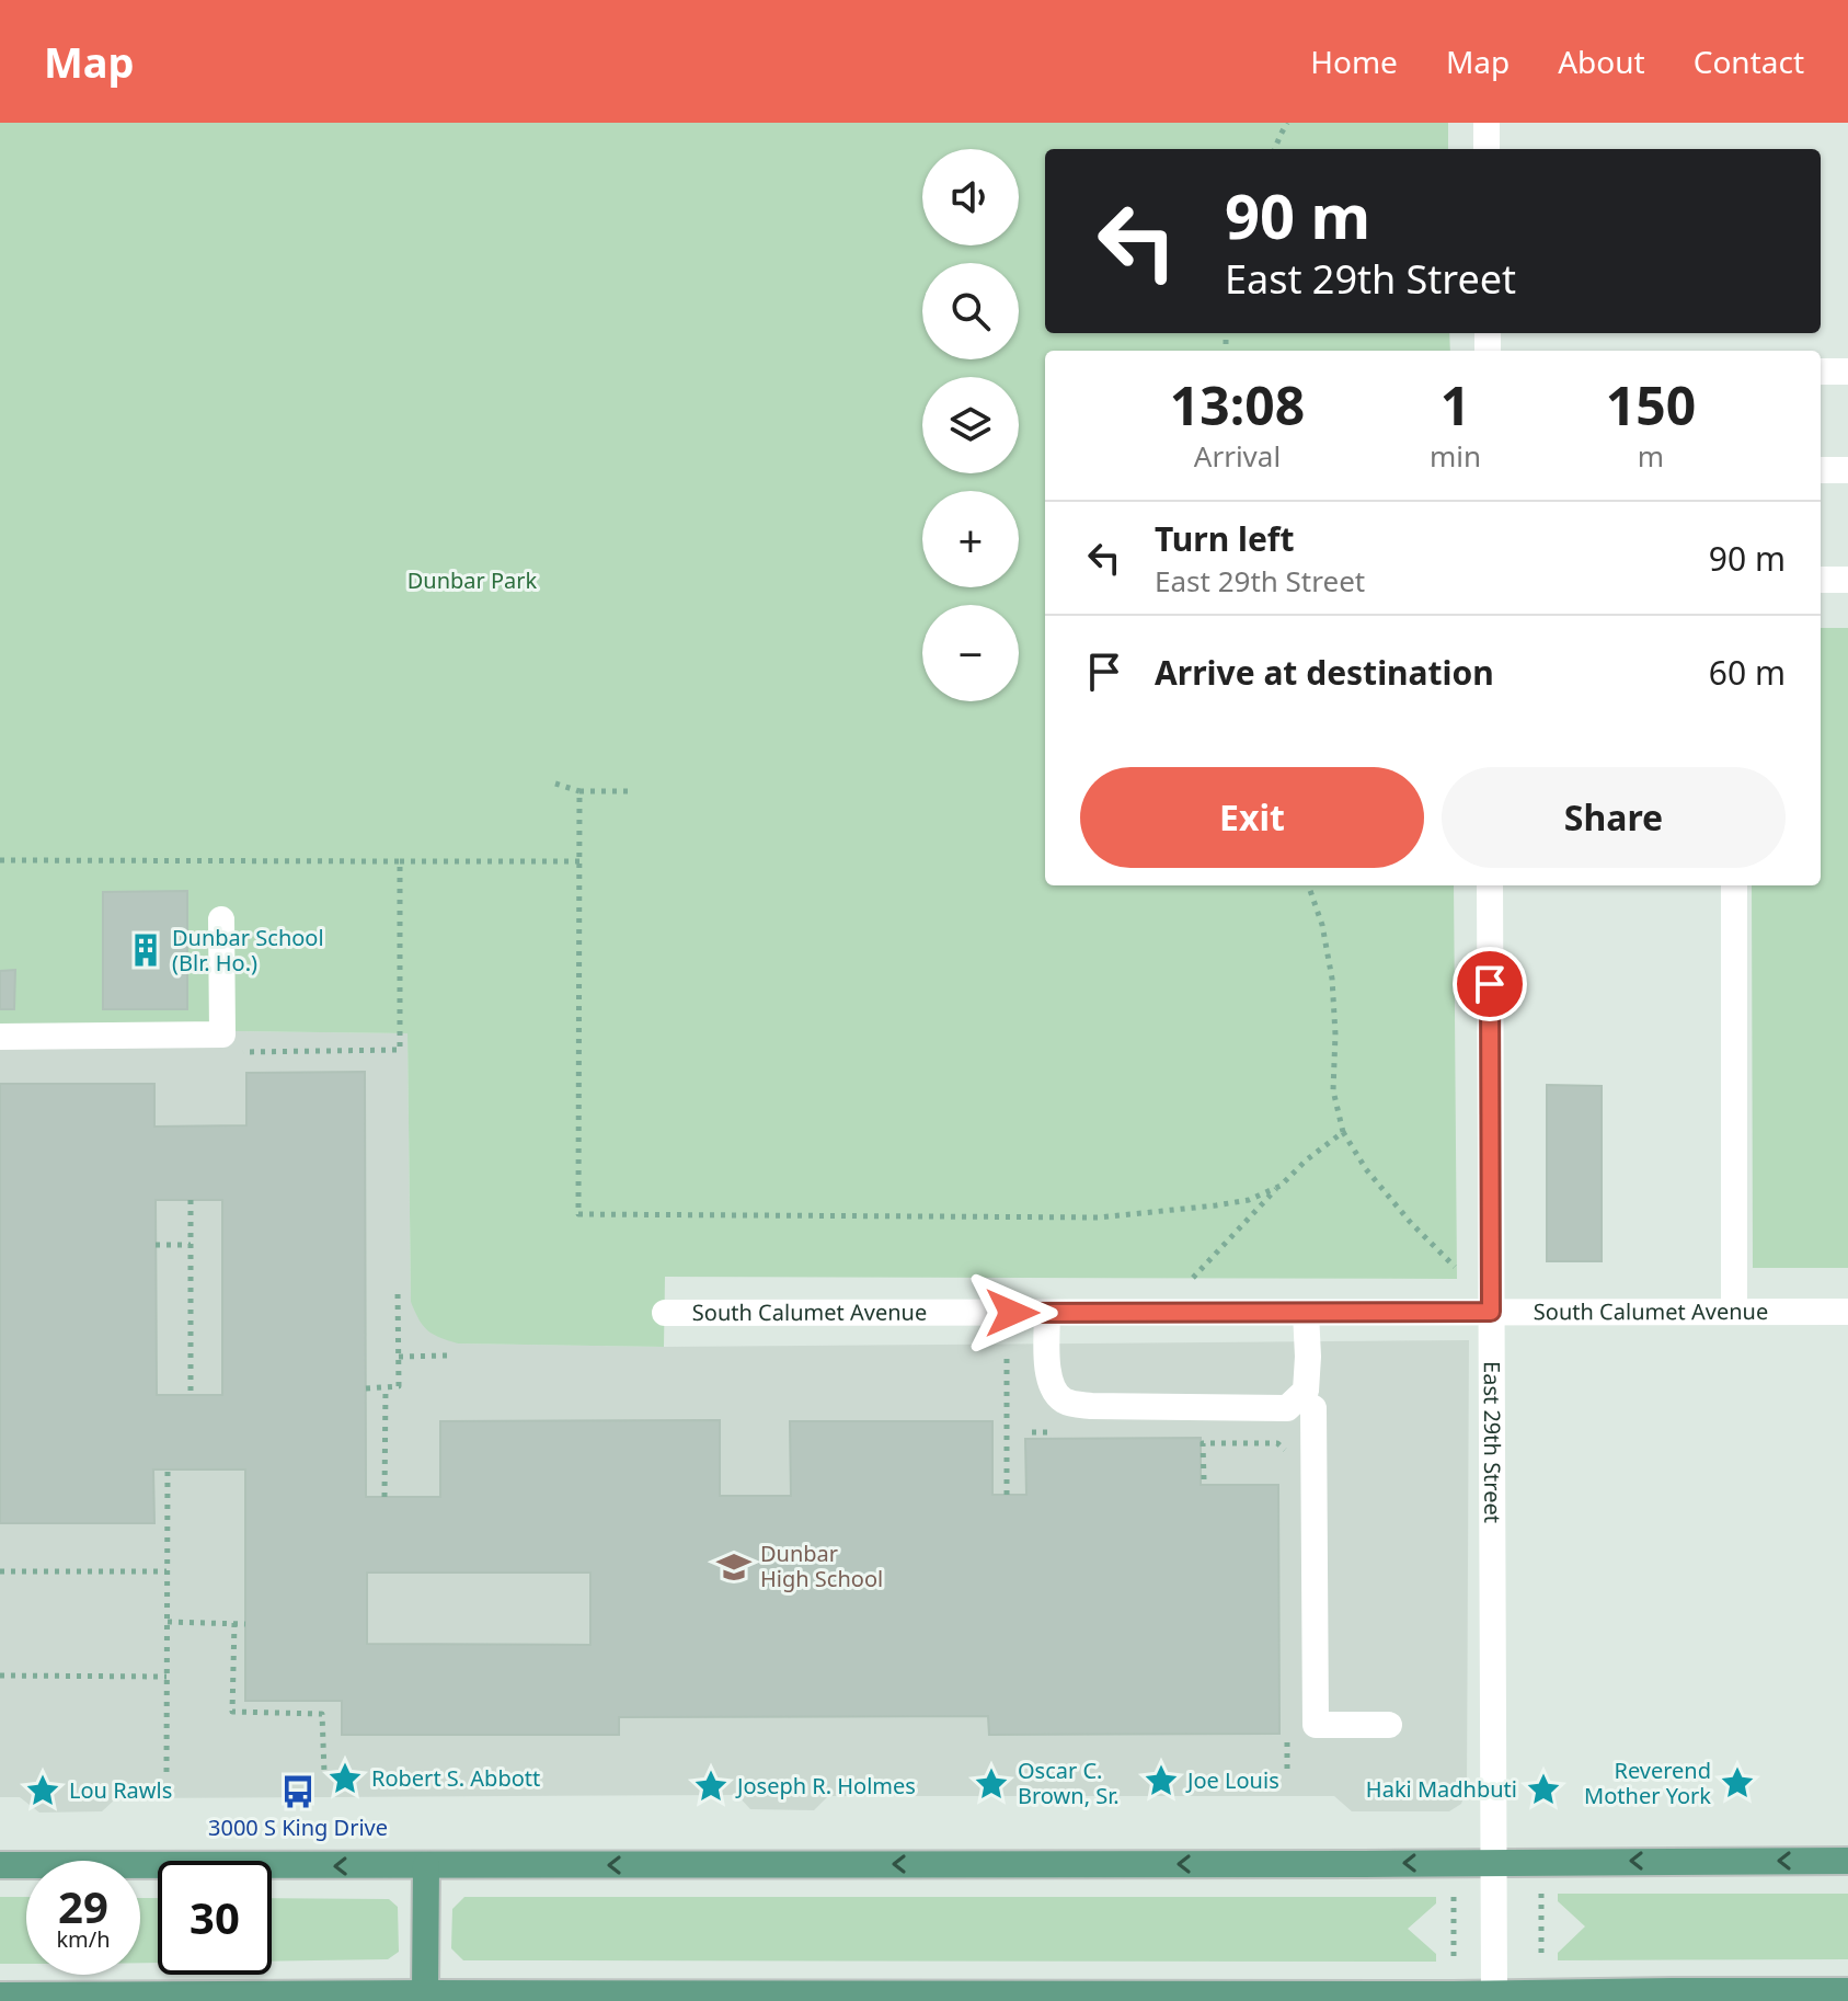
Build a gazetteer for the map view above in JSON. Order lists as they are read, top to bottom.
{
  "streets": {
    "street": ["South Calumet Avenue", "East 29th Street"]
  },
  "crossings": [
    ["South Calumet Avenue", "East 29th Street"]
  ],
  "parks": ["Dunbar Park"],
  "places": {
    "building": ["Dunbar School (Blr. Ho.)"],
    "school or university": ["Dunbar High School"],
    "place": [
      "Robert S. Abbott",
      "Joe Louis",
      "Reverend Mother York",
      "Oscar C. Brown, Sr.",
      "Joseph R. Holmes",
      "Haki Madhbuti",
      "Lou Rawls"
    ],
    "bus stop": ["3000 S King Drive"]
  },
  "page": {
    "header": "Map",
    "nav": [
      "Home",
      "Map",
      "About",
      "Contact"
    ],
    "map_buttons": ["+", "−"],
    "turn": ["90 m", "East 29th Street"],
    "eta": [
      "13:08",
      "Arrival",
      "1",
      "min",
      "150",
      "m"
    ],
    "list": [
      {
        "name": "Turn left",
        "note": "East 29th Street",
        "value": "90 m"
      },
      {
        "name": "Arrive at destination",
        "value": "60 m"
      }
    ],
    "buttons": ["Exit", "Share"],
    "speed": "29 km/h",
    "limit": "30"
  }
}
